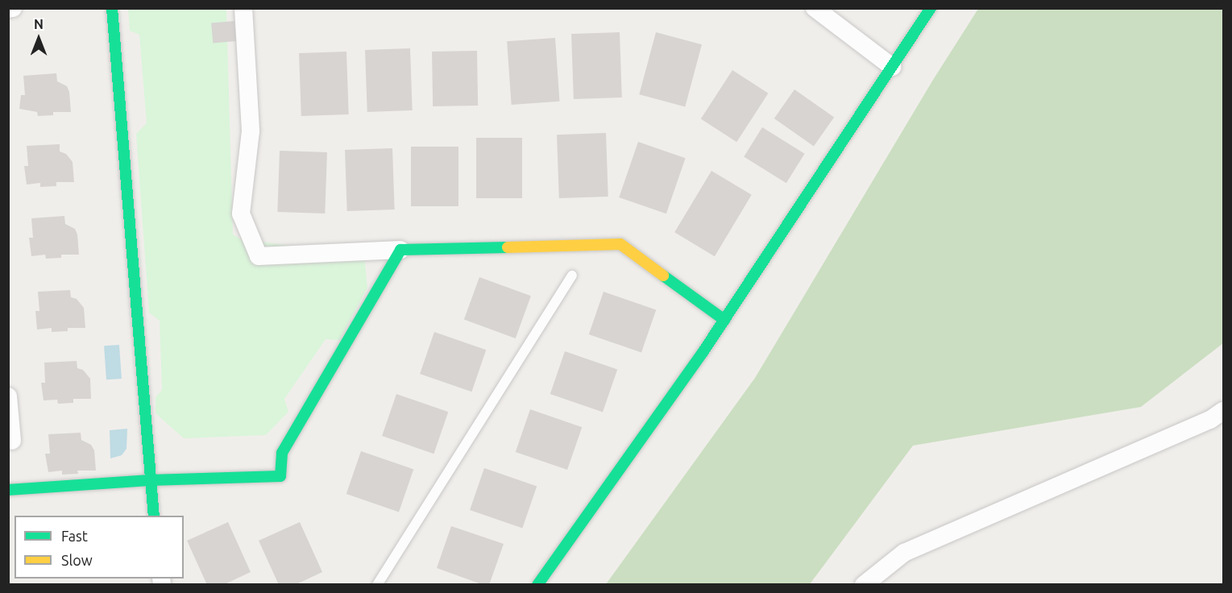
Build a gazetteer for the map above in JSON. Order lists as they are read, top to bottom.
{
  "legend": ["Fast", "Slow"],
  "north": "top"
}
